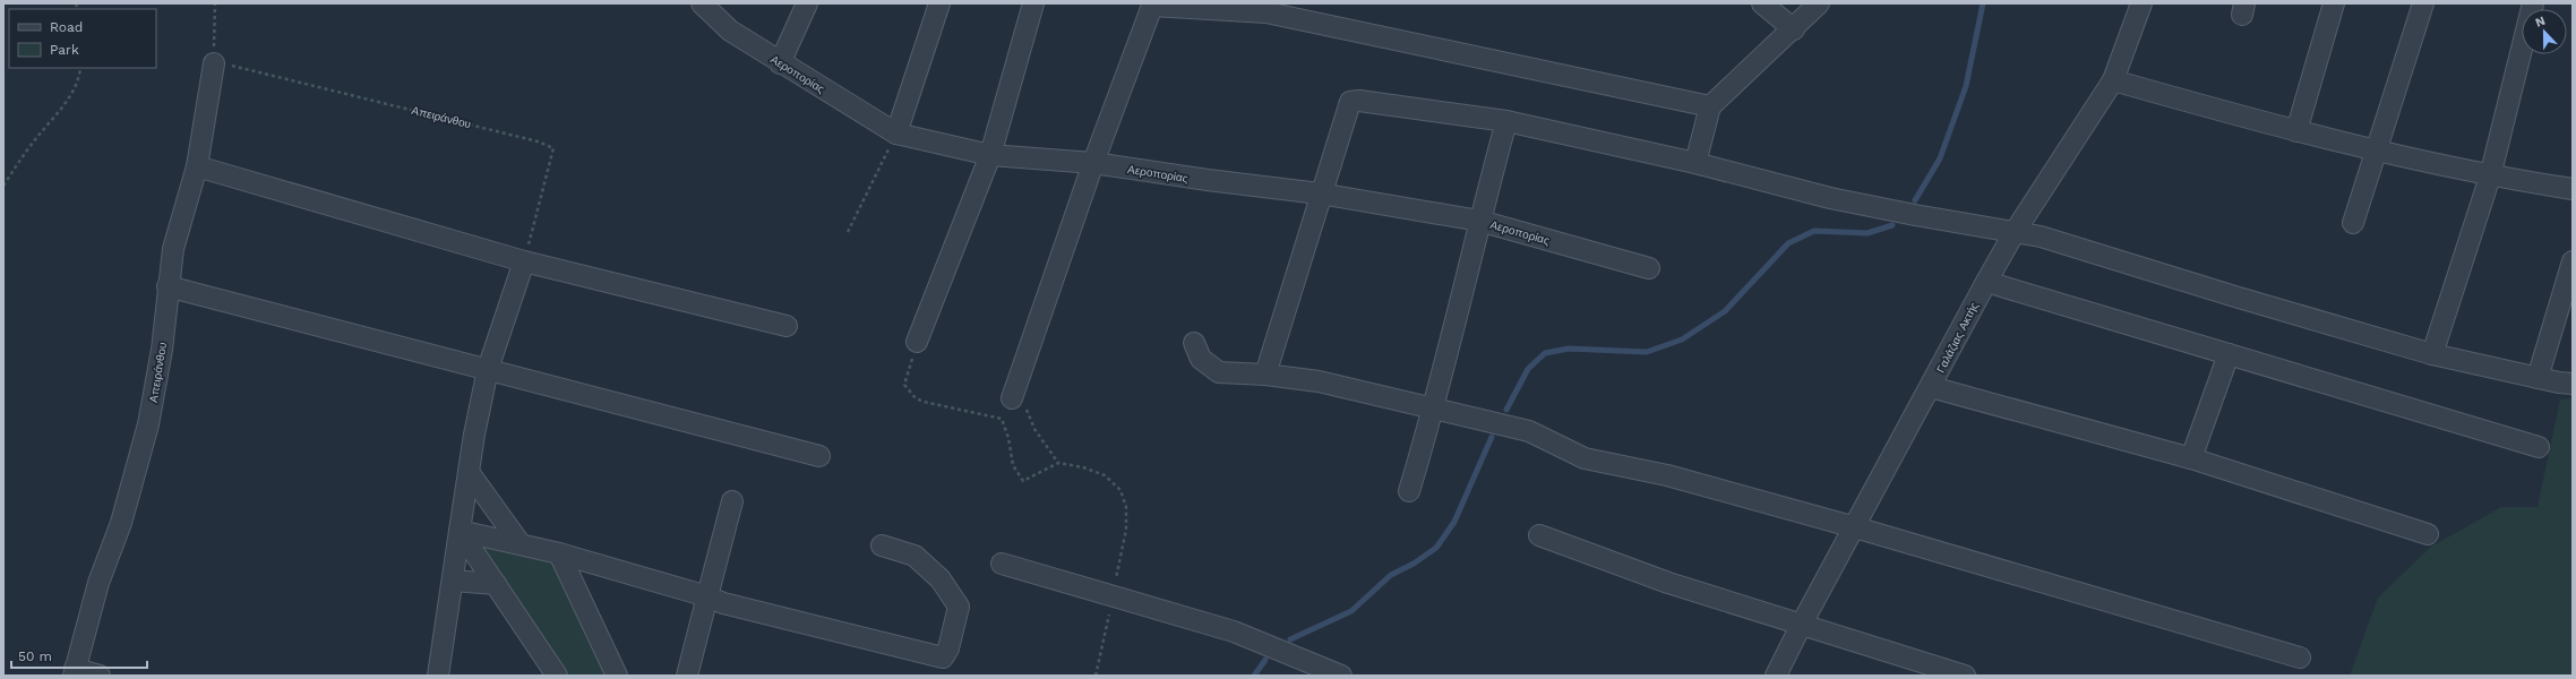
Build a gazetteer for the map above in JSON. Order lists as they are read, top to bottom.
{
  "streets": {
    "street": ["Αεροπορίας", "Απειράνθου", "Γαλάζιας Ακτής"]
  },
  "legend": ["Road", "Park"],
  "scale_bar": "50 m",
  "north": "top"
}
